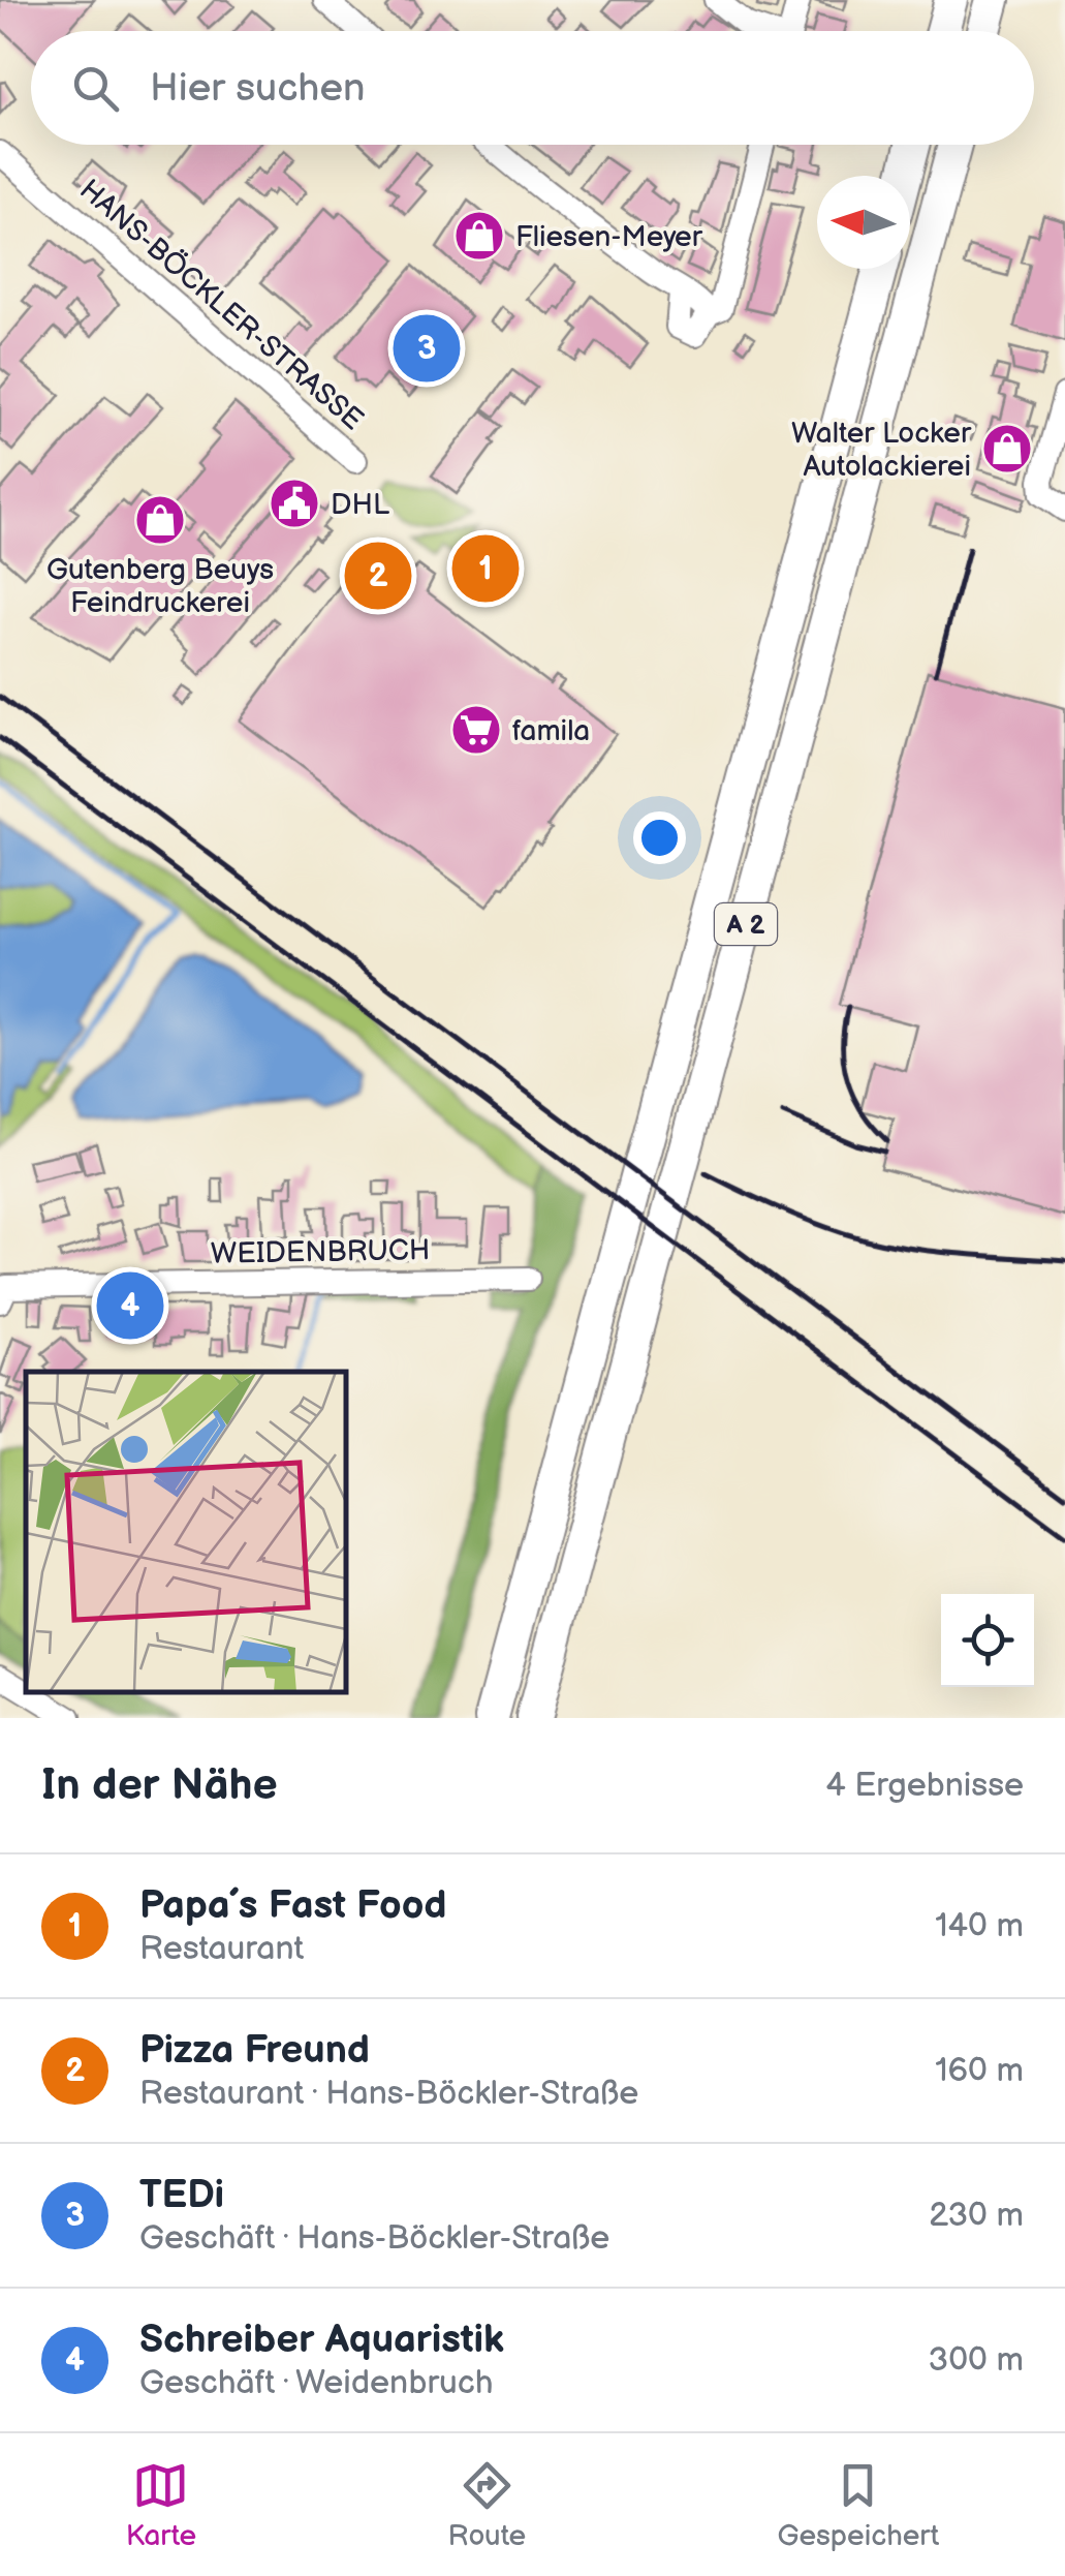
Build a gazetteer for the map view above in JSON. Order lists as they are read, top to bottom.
{
  "streets": {
    "highway": ["A 2"],
    "street": ["HANS-BÖCKLER-STRASSE", "WEIDENBRUCH"]
  },
  "places": {
    "shop": ["Fliesen-Meyer", "Walter Locker Autolackierei", "Gutenberg Beuys Feindruckerei"],
    "public building": ["DHL"],
    "supermarket": ["famila"]
  },
  "north": "left",
  "page": {
    "search": "Hier suchen",
    "pins": [
      "3",
      "1",
      "2",
      "4"
    ],
    "heading": ["In der Nähe", "4 Ergebnisse"],
    "list": [
      {
        "mark": "1",
        "name": "Papa´s Fast Food",
        "note": "Restaurant",
        "value": "140 m"
      },
      {
        "mark": "2",
        "name": "Pizza Freund",
        "note": "Restaurant · Hans-Böckler-Straße",
        "value": "160 m"
      },
      {
        "mark": "3",
        "name": "TEDi",
        "note": "Geschäft · Hans-Böckler-Straße",
        "value": "230 m"
      },
      {
        "mark": "4",
        "name": "Schreiber Aquaristik",
        "note": "Geschäft · Weidenbruch",
        "value": "300 m"
      }
    ],
    "nav": ["Karte", "Route", "Gespeichert"]
  }
}
